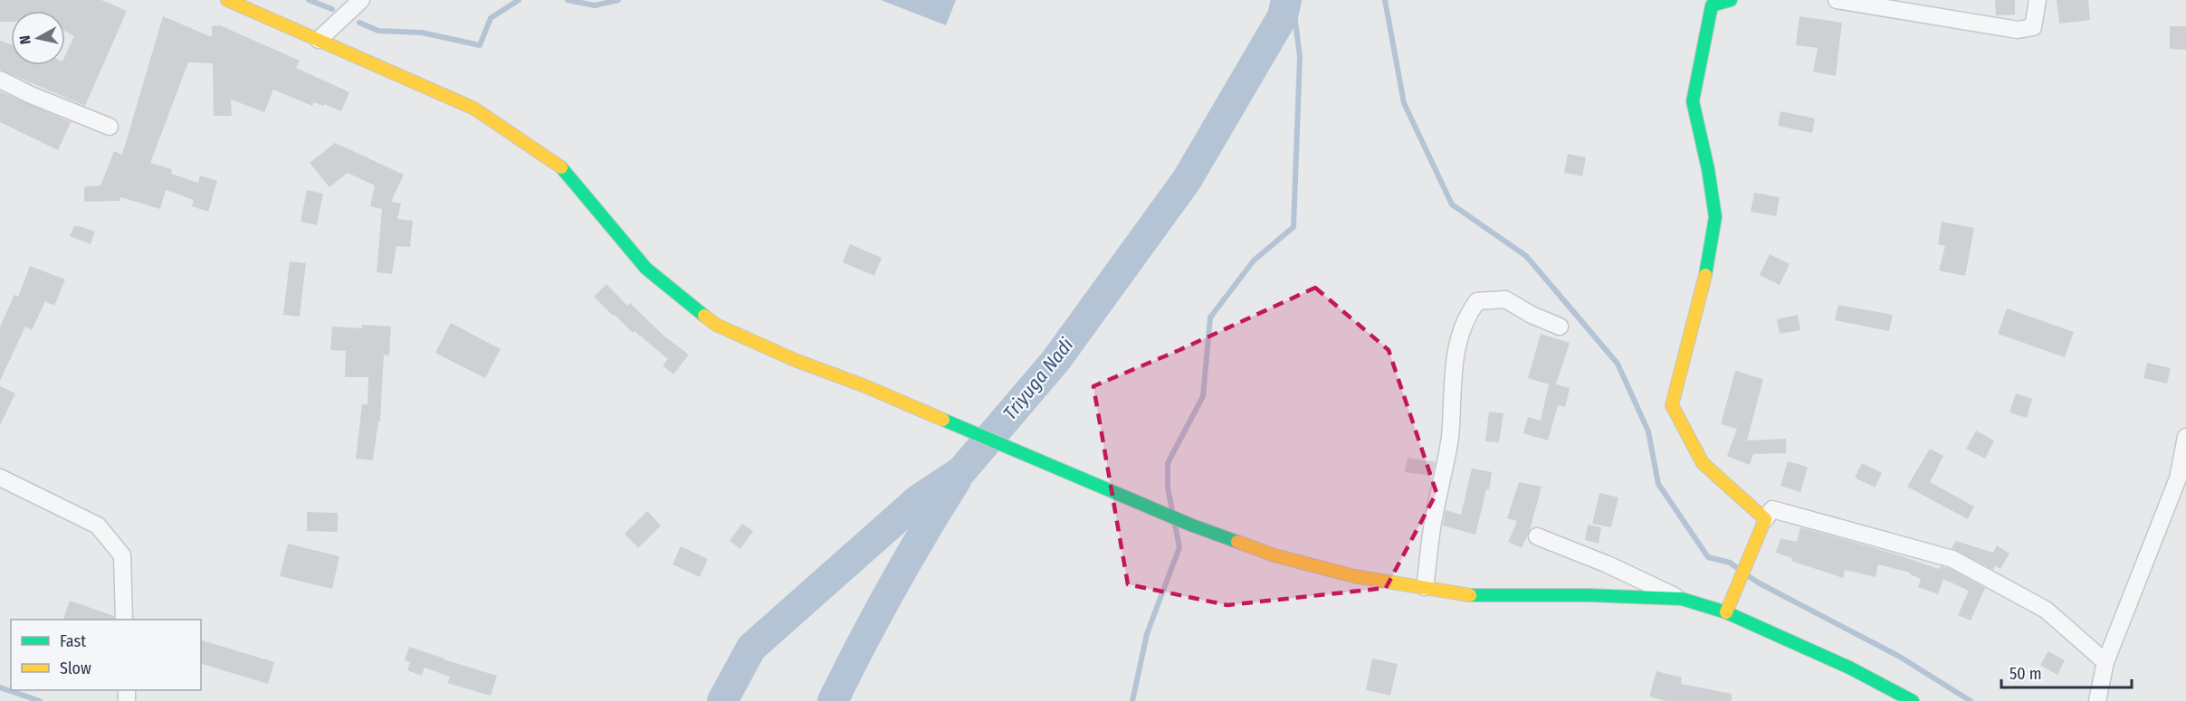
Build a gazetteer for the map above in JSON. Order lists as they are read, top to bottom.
{
  "water": ["Triyuga Nadi"],
  "legend": ["Fast", "Slow"],
  "scale_bar": "50 m",
  "north": "left"
}
